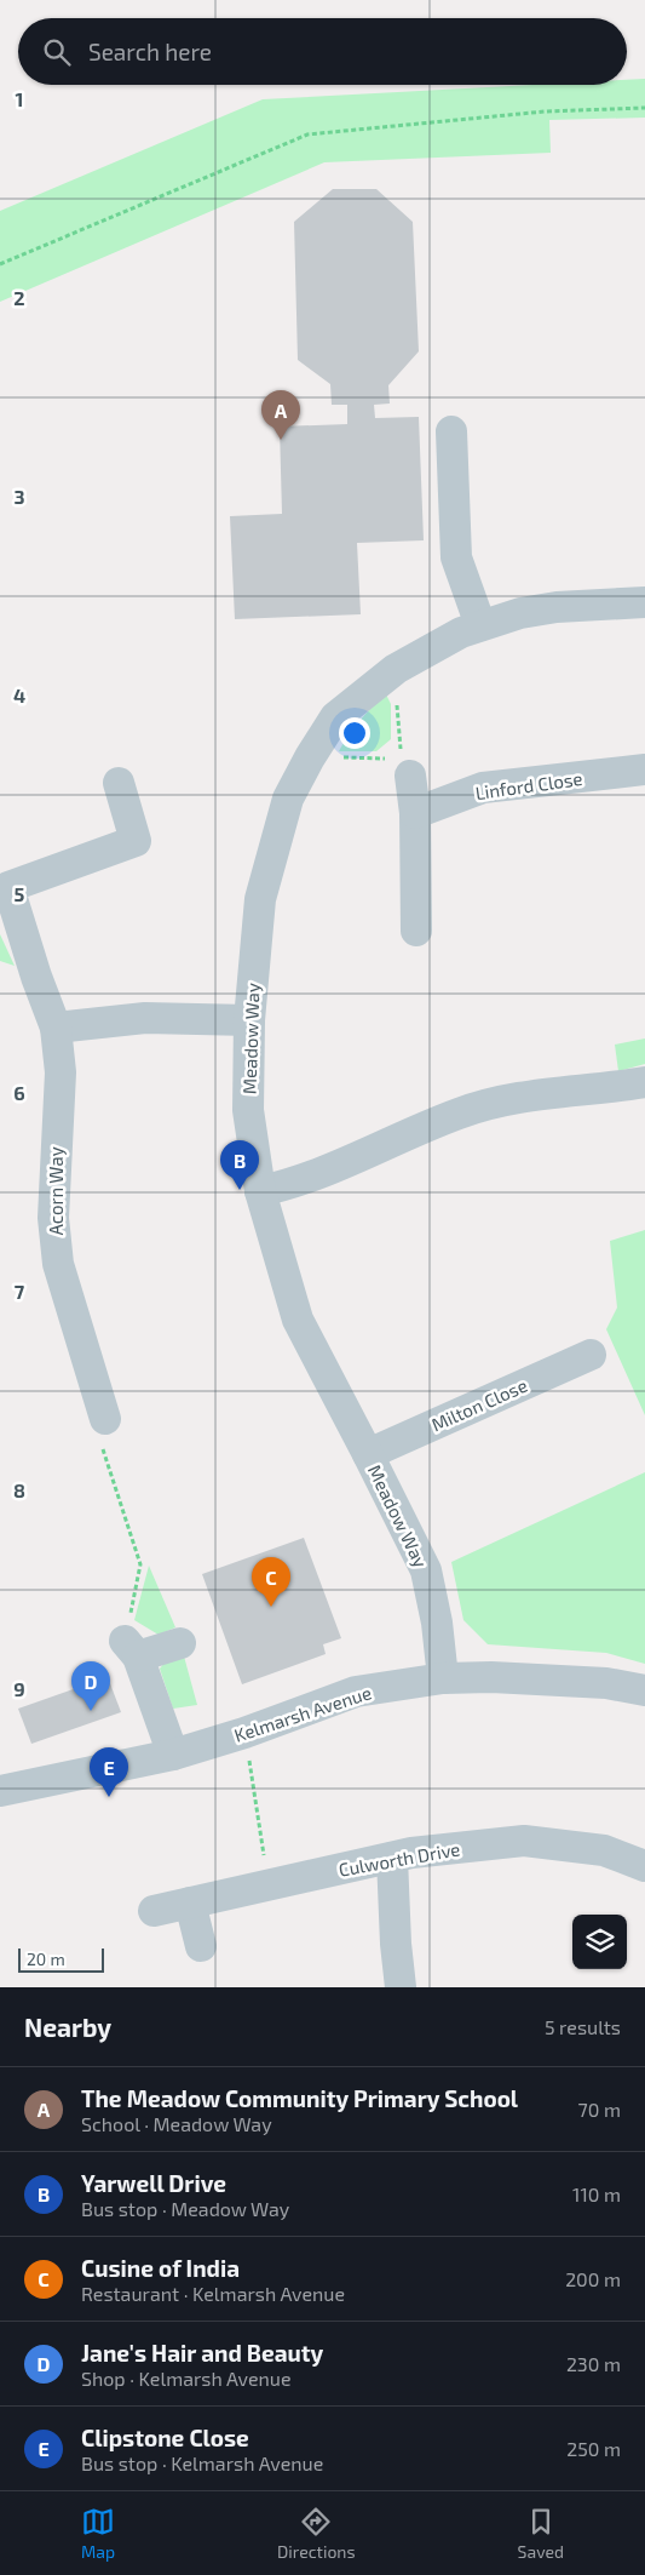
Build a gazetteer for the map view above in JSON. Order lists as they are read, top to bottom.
{
  "streets": {
    "street": [
      "Linford Close",
      "Meadow Way",
      "Acorn Way",
      "Milton Close",
      "Kelmarsh Avenue",
      "Culworth Drive"
    ]
  },
  "crossings": [
    ["Meadow Way", "Milton Close"],
    ["Meadow Way", "Kelmarsh Avenue"]
  ],
  "scale_bar": "20 m",
  "page": {
    "search": "Search here",
    "pins": [
      "A",
      "B",
      "C",
      "D",
      "E"
    ],
    "scale": "20 m",
    "heading": ["Nearby", "5 results"],
    "list": [
      {
        "mark": "A",
        "name": "The Meadow Community Primary School",
        "note": "School · Meadow Way",
        "value": "70 m"
      },
      {
        "mark": "B",
        "name": "Yarwell Drive",
        "note": "Bus stop · Meadow Way",
        "value": "110 m"
      },
      {
        "mark": "C",
        "name": "Cusine of India",
        "note": "Restaurant · Kelmarsh Avenue",
        "value": "200 m"
      },
      {
        "mark": "D",
        "name": "Jane's Hair and Beauty",
        "note": "Shop · Kelmarsh Avenue",
        "value": "230 m"
      },
      {
        "mark": "E",
        "name": "Clipstone Close",
        "note": "Bus stop · Kelmarsh Avenue",
        "value": "250 m"
      }
    ],
    "nav": ["Map", "Directions", "Saved"]
  },
  "grid": {
    "rows": [
      "1",
      "2",
      "3",
      "4",
      "5",
      "6",
      "7",
      "8",
      "9"
    ]
  }
}
